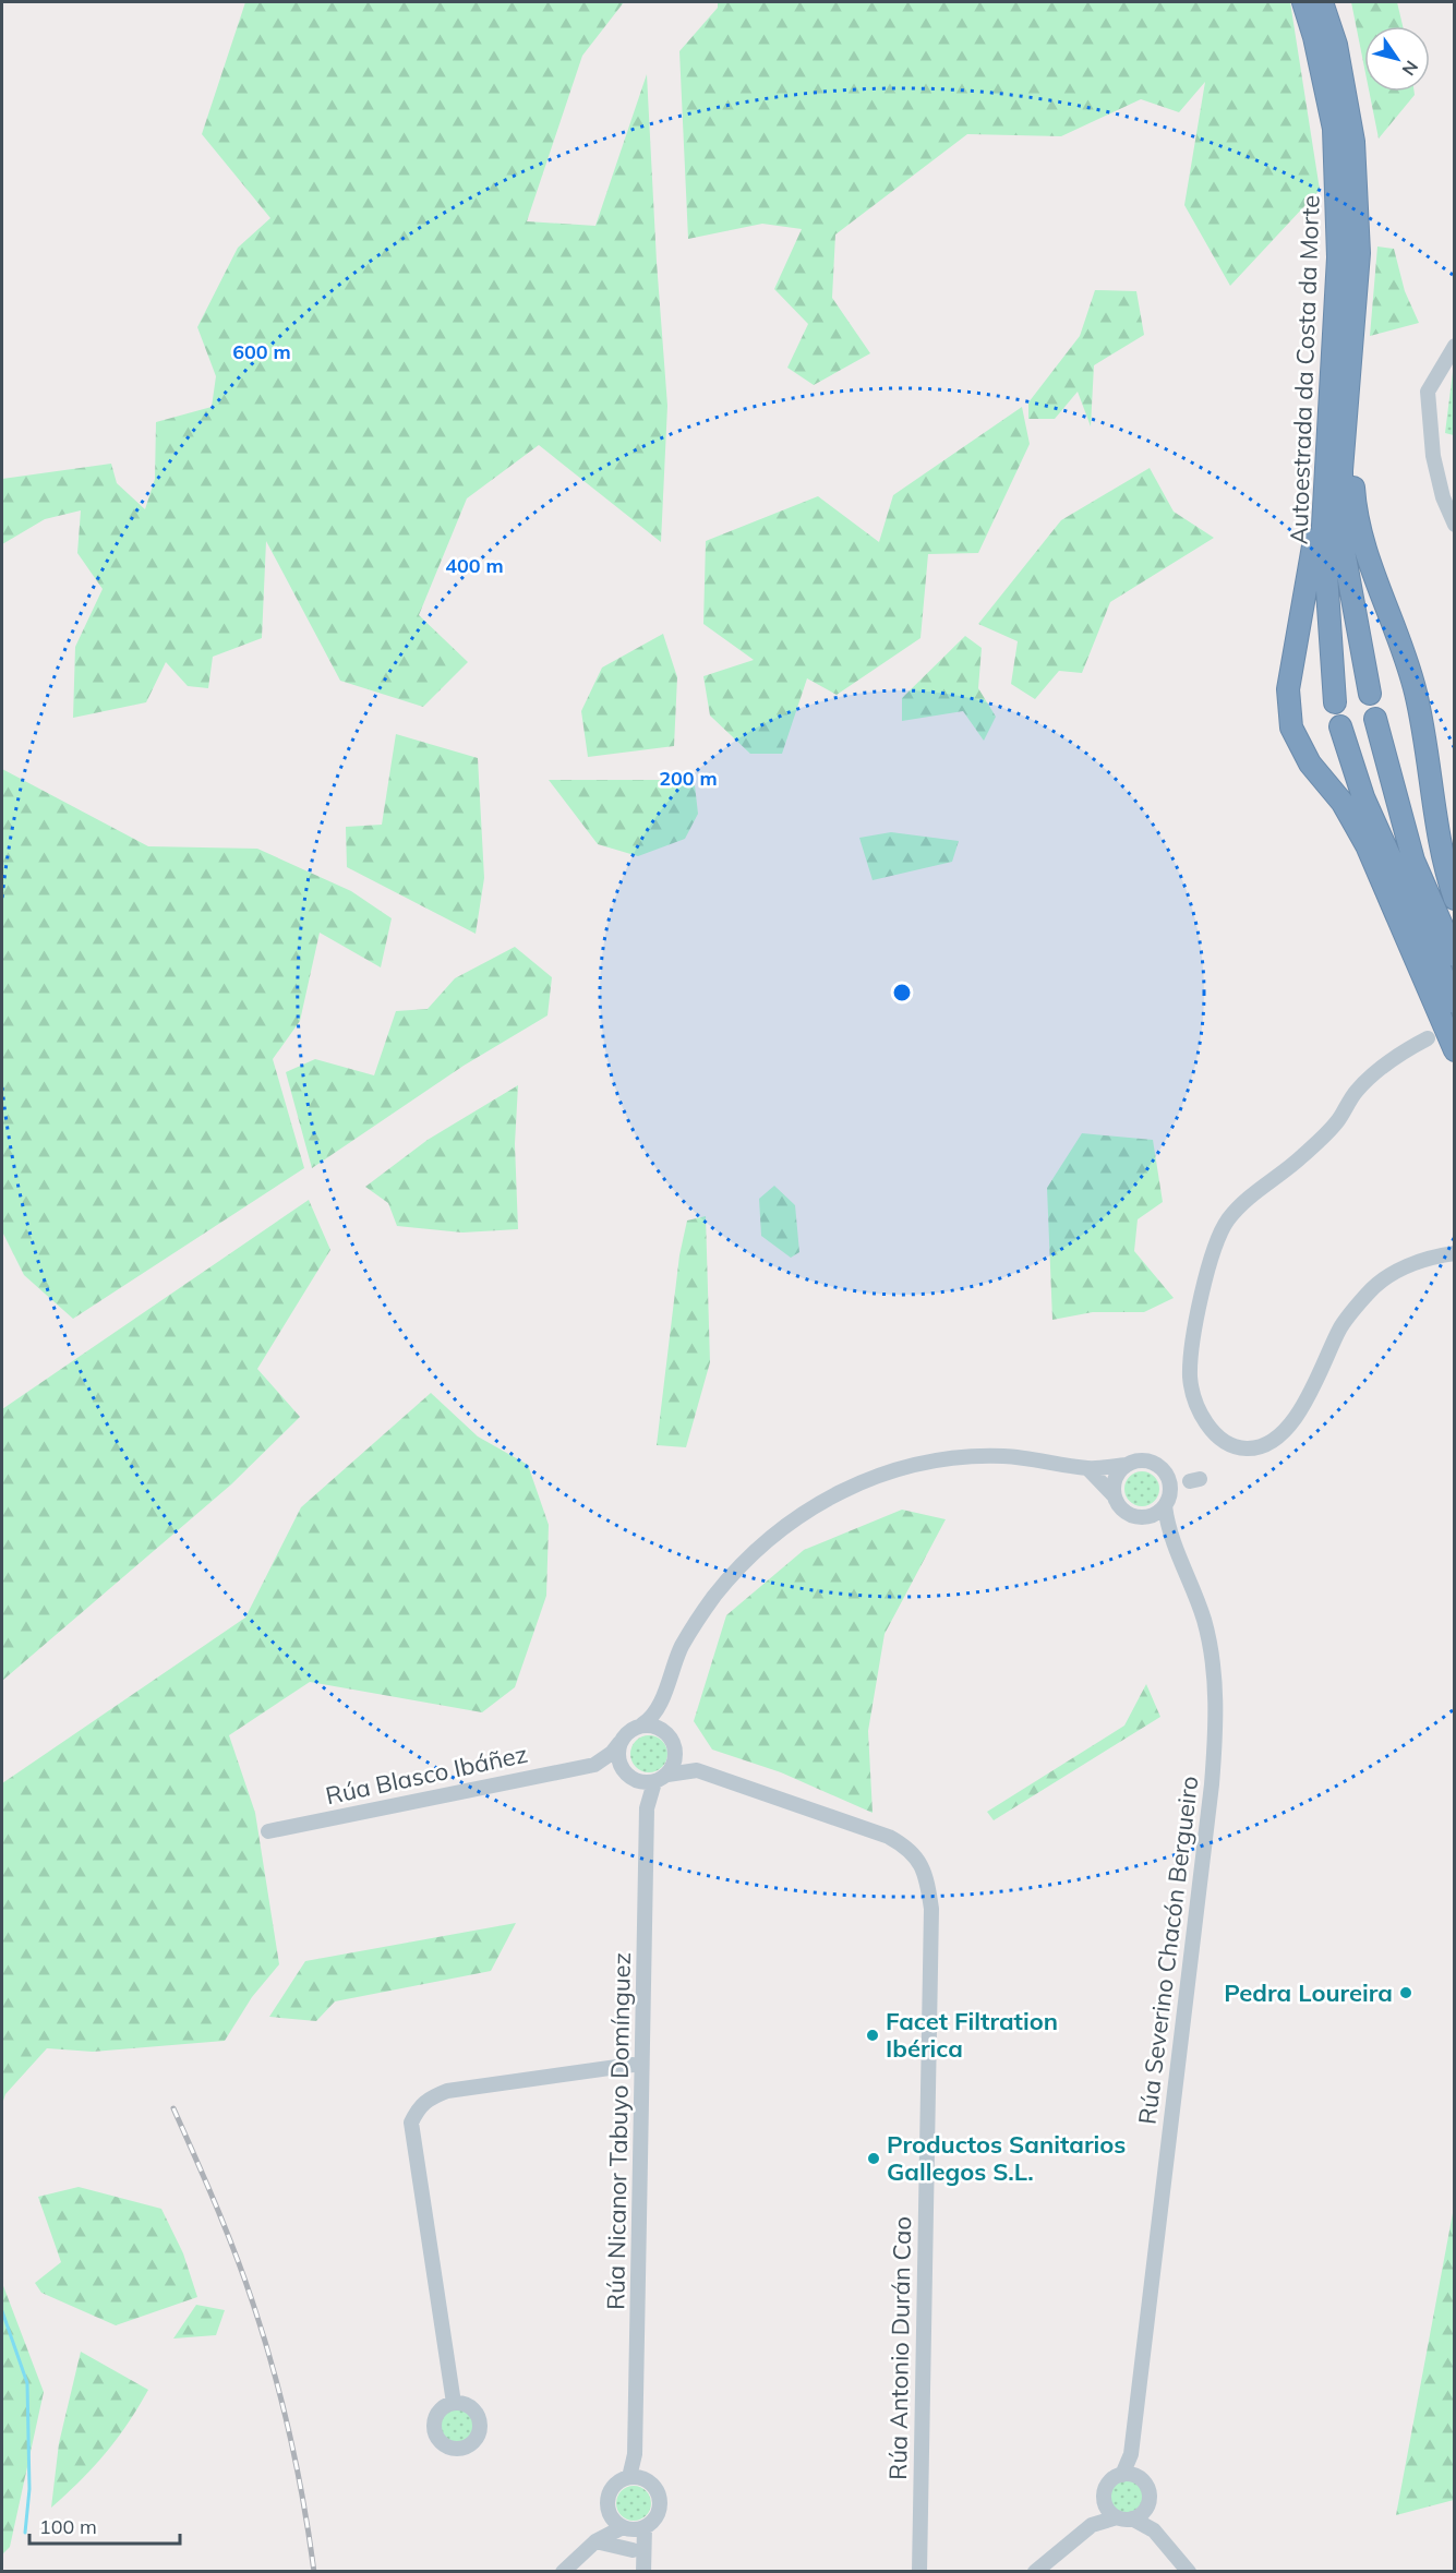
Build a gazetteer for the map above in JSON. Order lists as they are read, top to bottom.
{
  "streets": {
    "highway": ["Autoestrada da Costa da Morte"],
    "street": [
      "Rúa Blasco Ibáñez",
      "Rúa Severino Chacón Bergueiro",
      "Rúa Nicanor Tabuyo Domínguez",
      "Rúa Antonio Durán Cao"
    ]
  },
  "crossings": [
    ["Rúa Blasco Ibáñez", "Rúa Nicanor Tabuyo Domínguez"],
    ["Rúa Blasco Ibáñez", "Rúa Antonio Durán Cao"],
    ["Rúa Nicanor Tabuyo Domínguez", "Rúa Antonio Durán Cao"]
  ],
  "places": ["Pedra Loureira", "Facet Filtration Ibérica", "Productos Sanitarios Gallegos S.L."],
  "scale_bar": "100 m",
  "north": "bottom right",
  "rings": ["600 m", "400 m", "200 m"]
}
